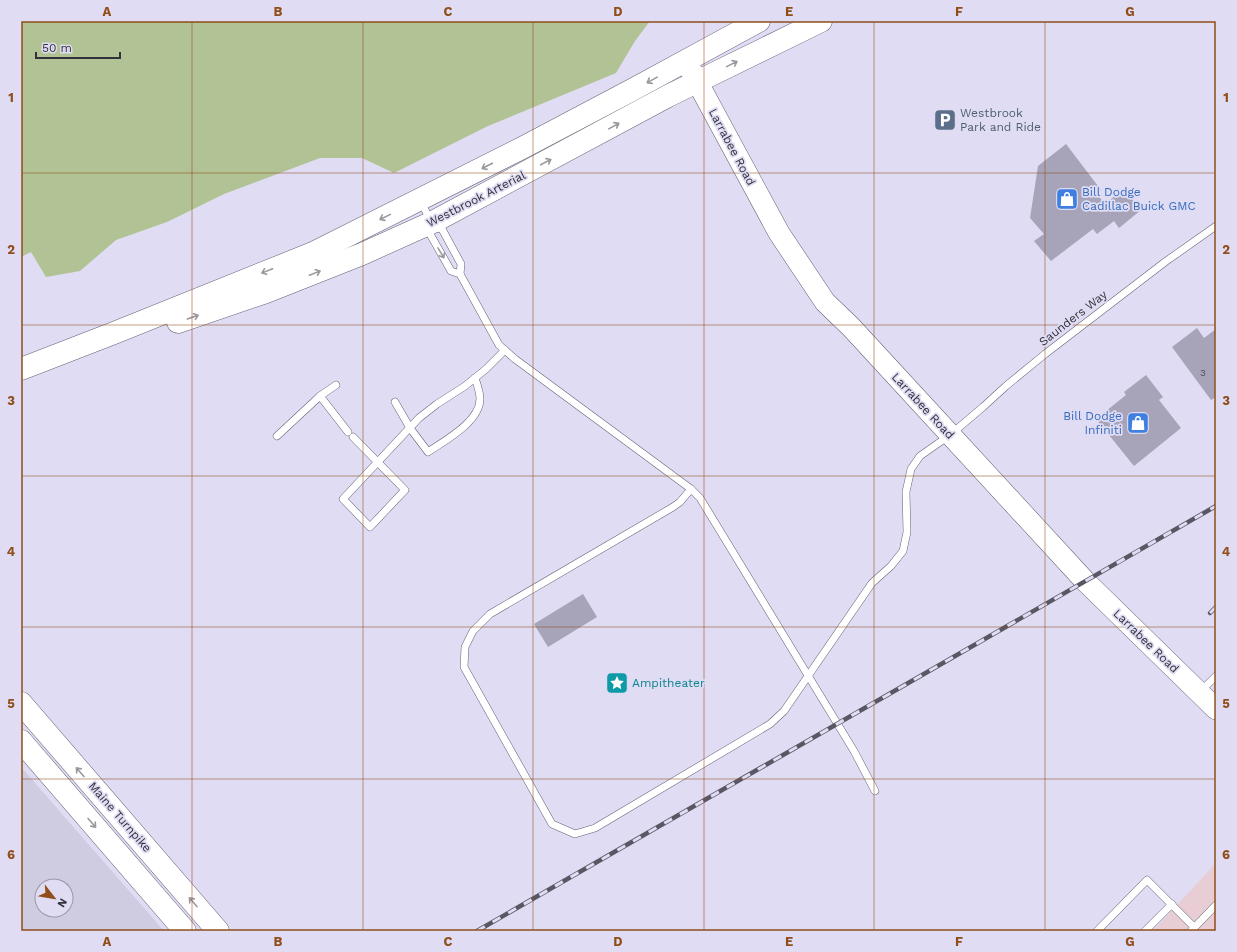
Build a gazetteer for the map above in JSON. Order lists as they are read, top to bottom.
{
  "streets": {
    "highway": ["Westbrook Arterial", "Maine Turnpike"],
    "main road": ["Larrabee Road"],
    "lane": ["Saunders Way"]
  },
  "crossings": [
    ["Larrabee Road", "Westbrook Arterial"],
    ["Larrabee Road", "Saunders Way"]
  ],
  "places": {
    "parking": ["Westbrook Park and Ride"],
    "shop": ["Bill Dodge Cadillac Buick GMC", "Bill Dodge Infiniti"],
    "place": ["Ampitheater"]
  },
  "house_numbers": ["3"],
  "scale_bar": "50 m",
  "north": "bottom right",
  "grid": {
    "columns": [
      "A",
      "B",
      "C",
      "D",
      "E",
      "F",
      "G"
    ],
    "rows": [
      "1",
      "2",
      "3",
      "4",
      "5",
      "6"
    ]
  }
}
